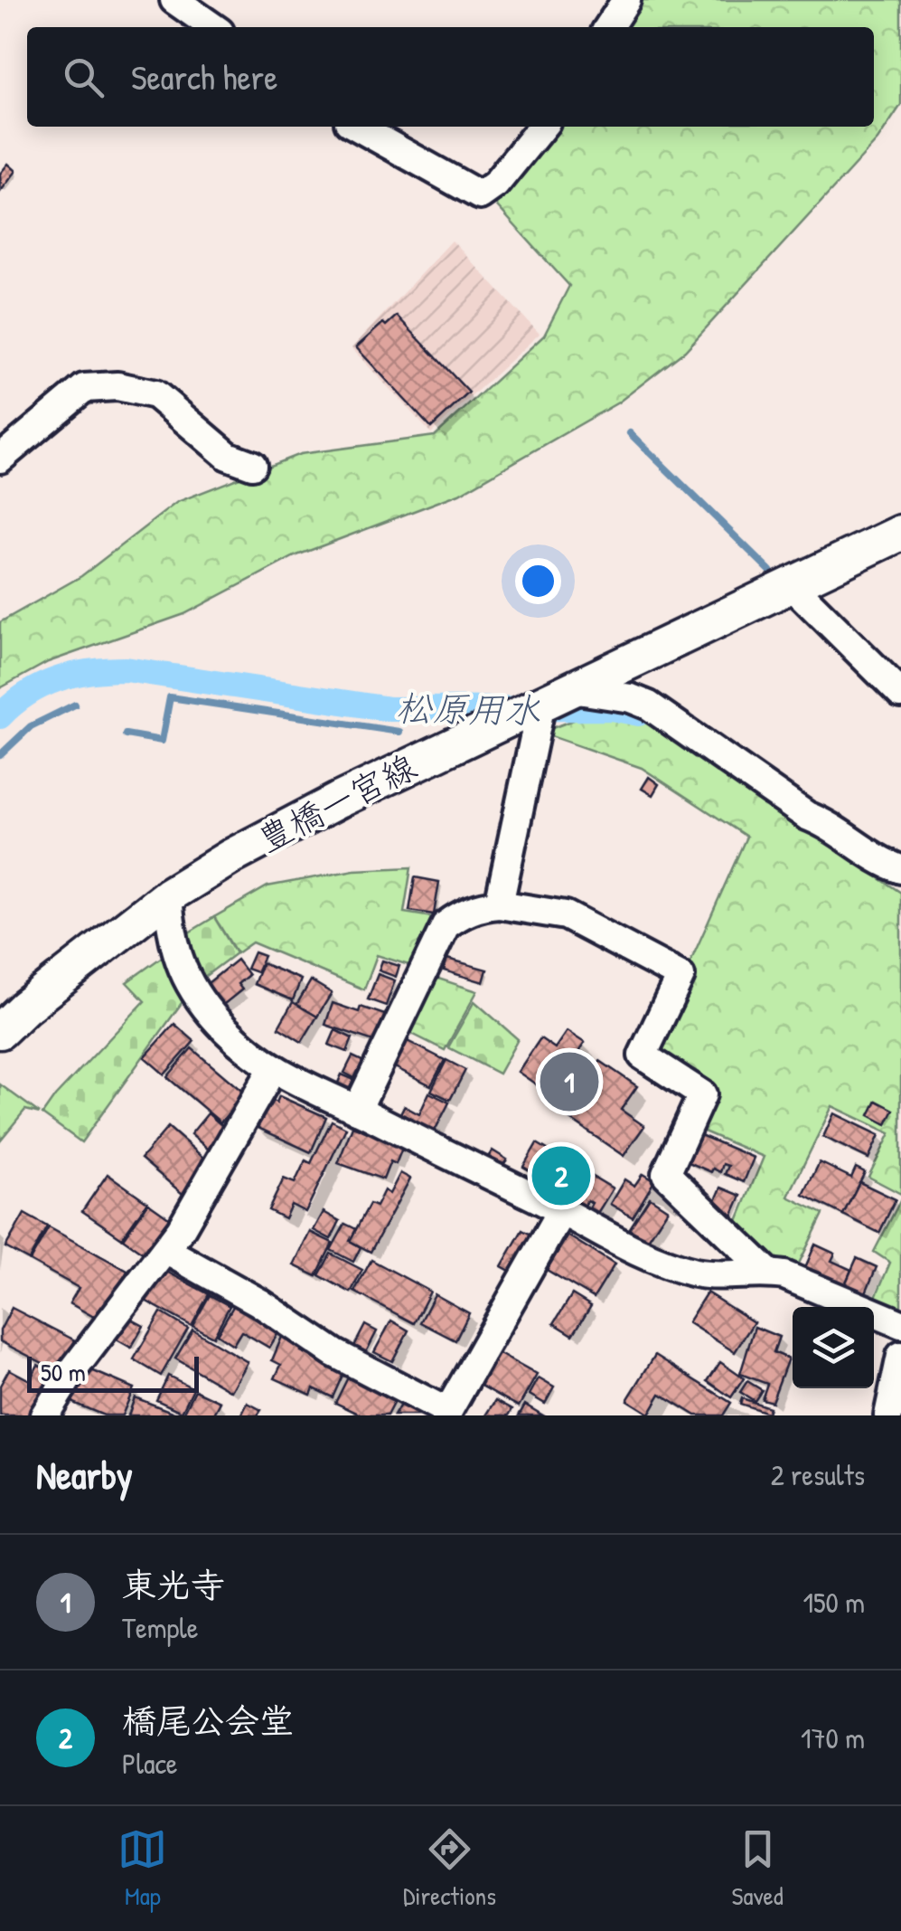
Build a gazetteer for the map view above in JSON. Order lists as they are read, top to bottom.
{
  "streets": {
    "main road": ["豊橋一宮線"]
  },
  "water": ["松原用水"],
  "scale_bar": "50 m",
  "page": {
    "search": "Search here",
    "pins": ["1", "2"],
    "scale": "50 m",
    "heading": ["Nearby", "2 results"],
    "list": [
      {
        "mark": "1",
        "name": "東光寺",
        "note": "Temple",
        "value": "150 m"
      },
      {
        "mark": "2",
        "name": "橋尾公会堂",
        "note": "Place",
        "value": "170 m"
      }
    ],
    "nav": ["Map", "Directions", "Saved"]
  }
}
